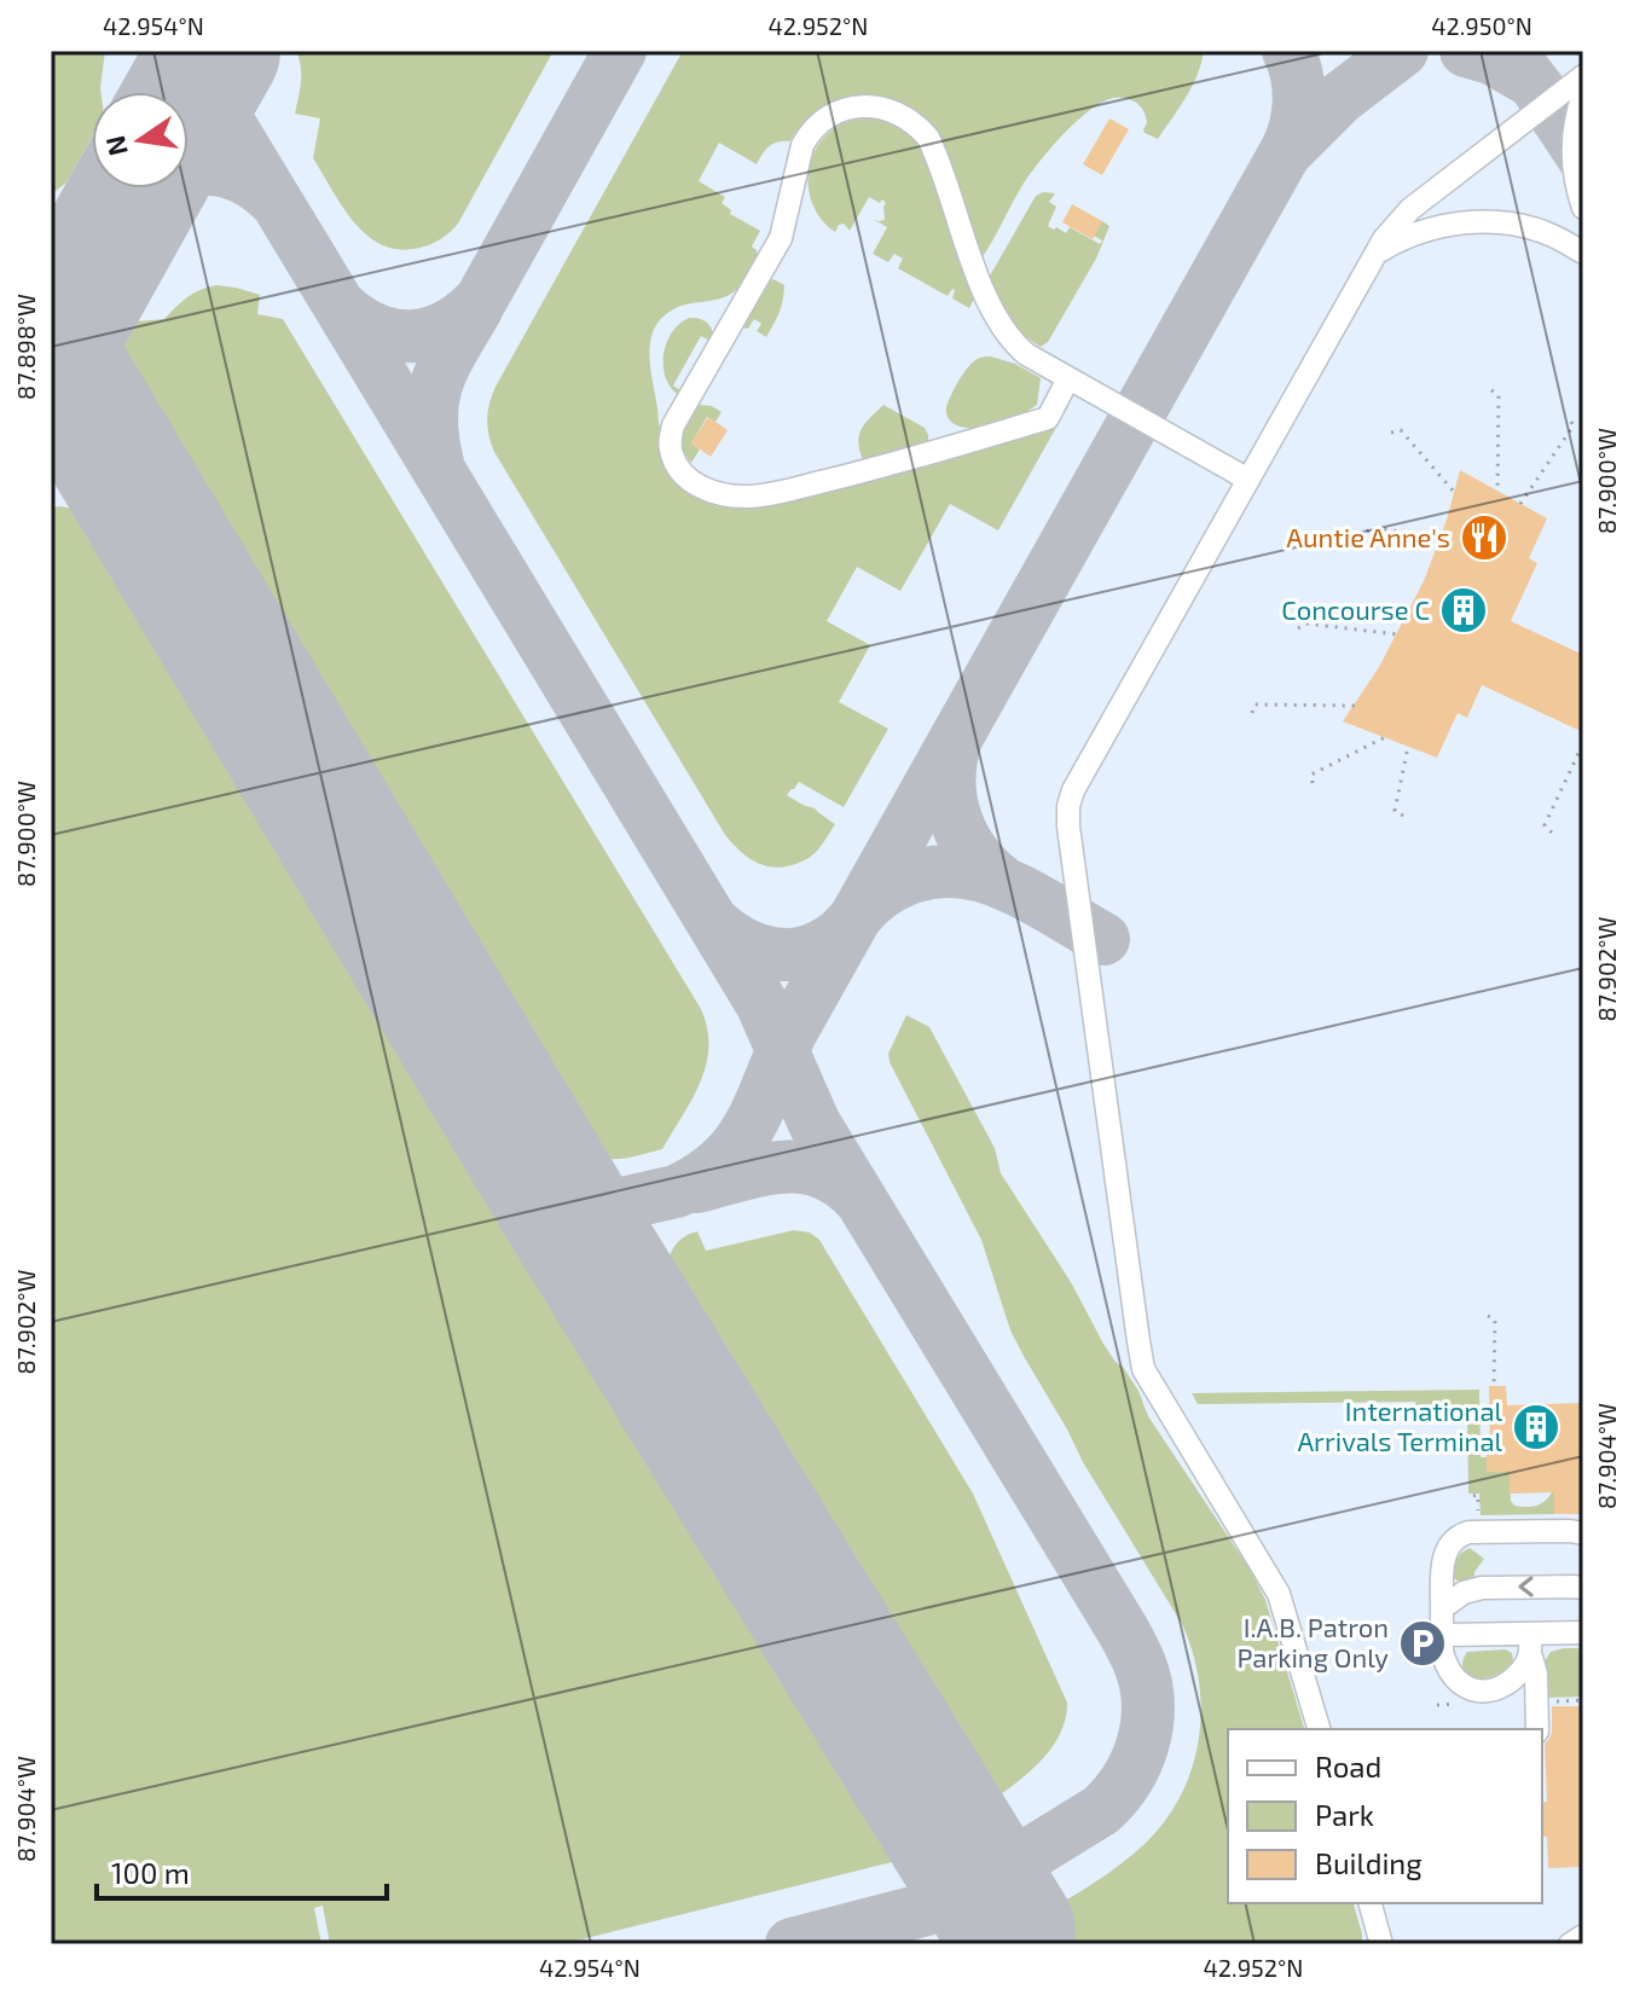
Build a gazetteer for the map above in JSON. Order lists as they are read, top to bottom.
{
  "places": {
    "restaurant": ["Auntie Anne's"],
    "building": ["Concourse C", "International Arrivals Terminal"],
    "parking": ["I.A.B. Patron Parking Only"]
  },
  "legend": ["Road", "Park", "Building"],
  "scale_bar": "100 m",
  "north": "left",
  "coordinates": [
    "42.954°N",
    "42.952°N",
    "42.950°N",
    "87.898°W",
    "87.900°W",
    "87.902°W",
    "87.904°W"
  ]
}
